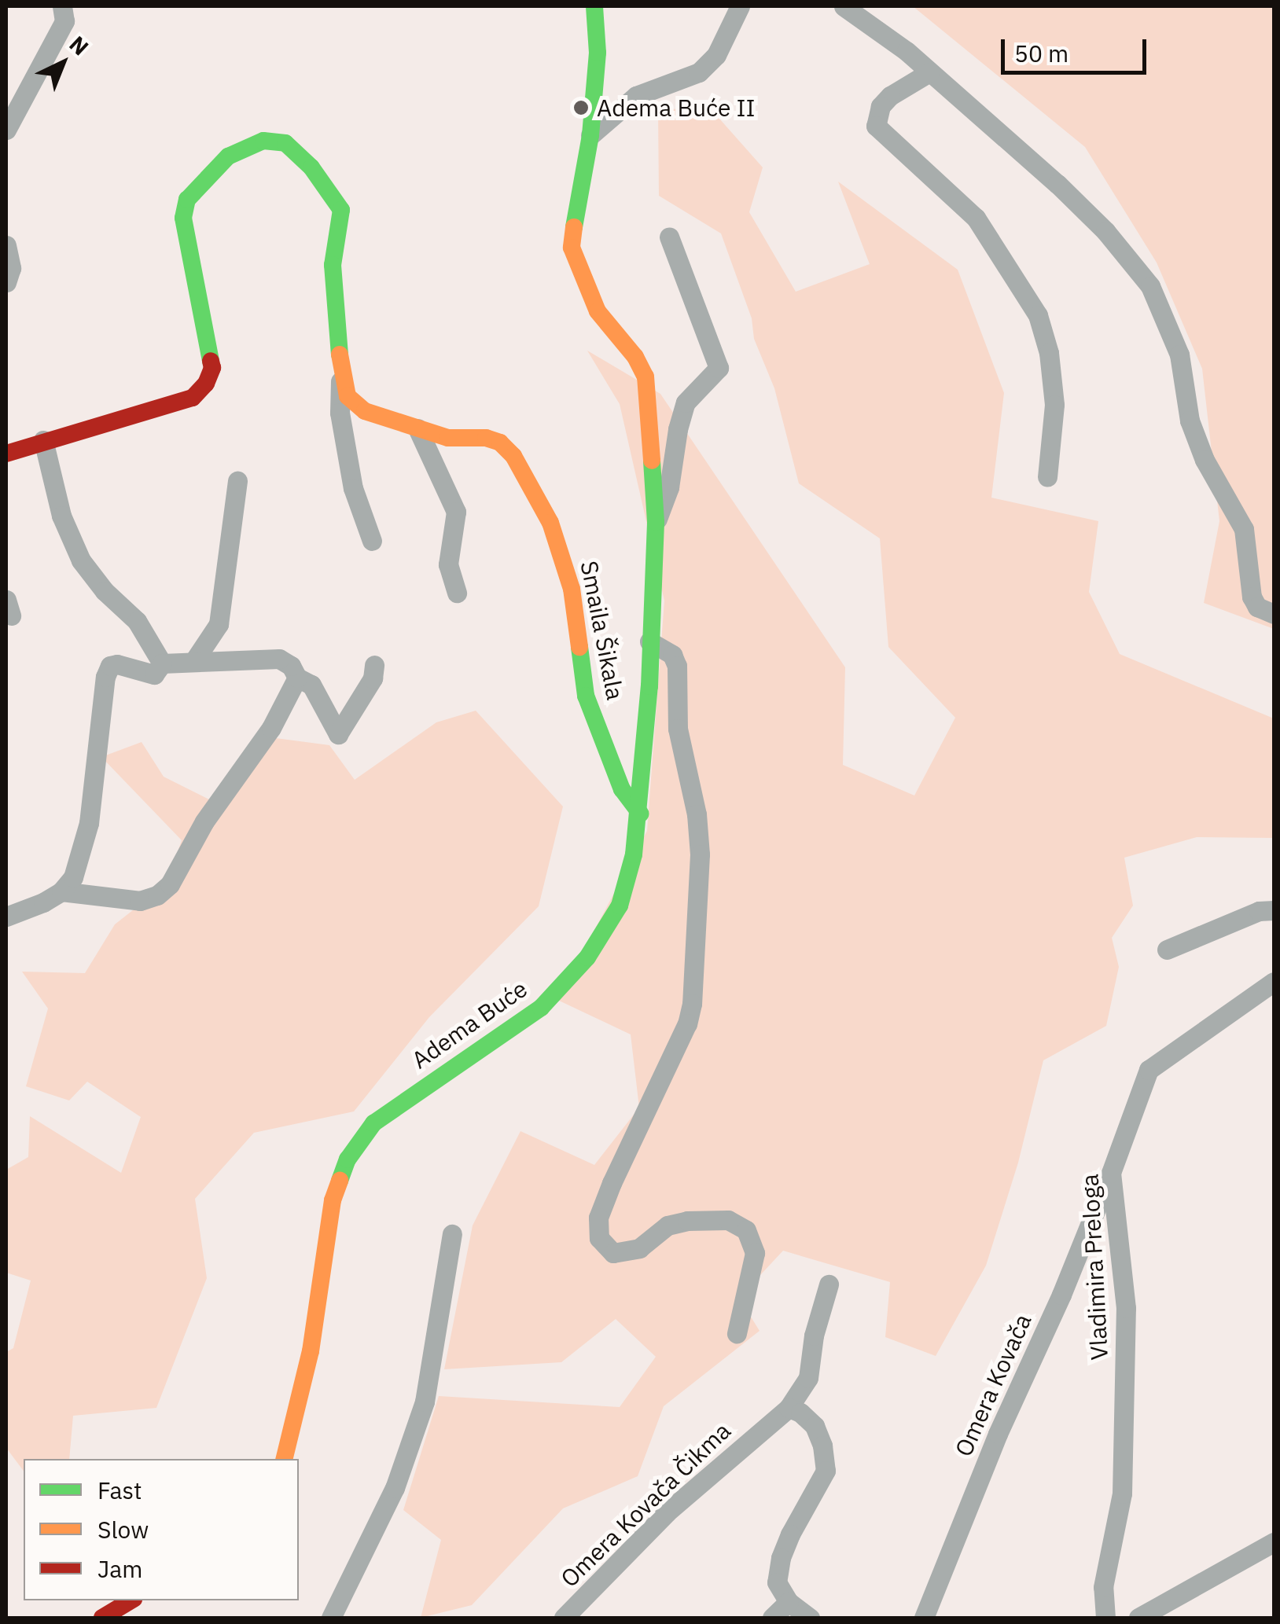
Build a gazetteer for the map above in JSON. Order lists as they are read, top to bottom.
{
  "streets": {
    "street": [
      "Smaila Šikala",
      "Adema Buće",
      "Vladimira Preloga",
      "Omera Kovača",
      "Omera Kovača Čikma"
    ]
  },
  "crossings": [
    ["Smaila Šikala", "Adema Buće"],
    ["Vladimira Preloga", "Omera Kovača"]
  ],
  "places": ["Adema Buće II"],
  "legend": ["Fast", "Slow", "Jam"],
  "scale_bar": "50 m",
  "north": "top right"
}
